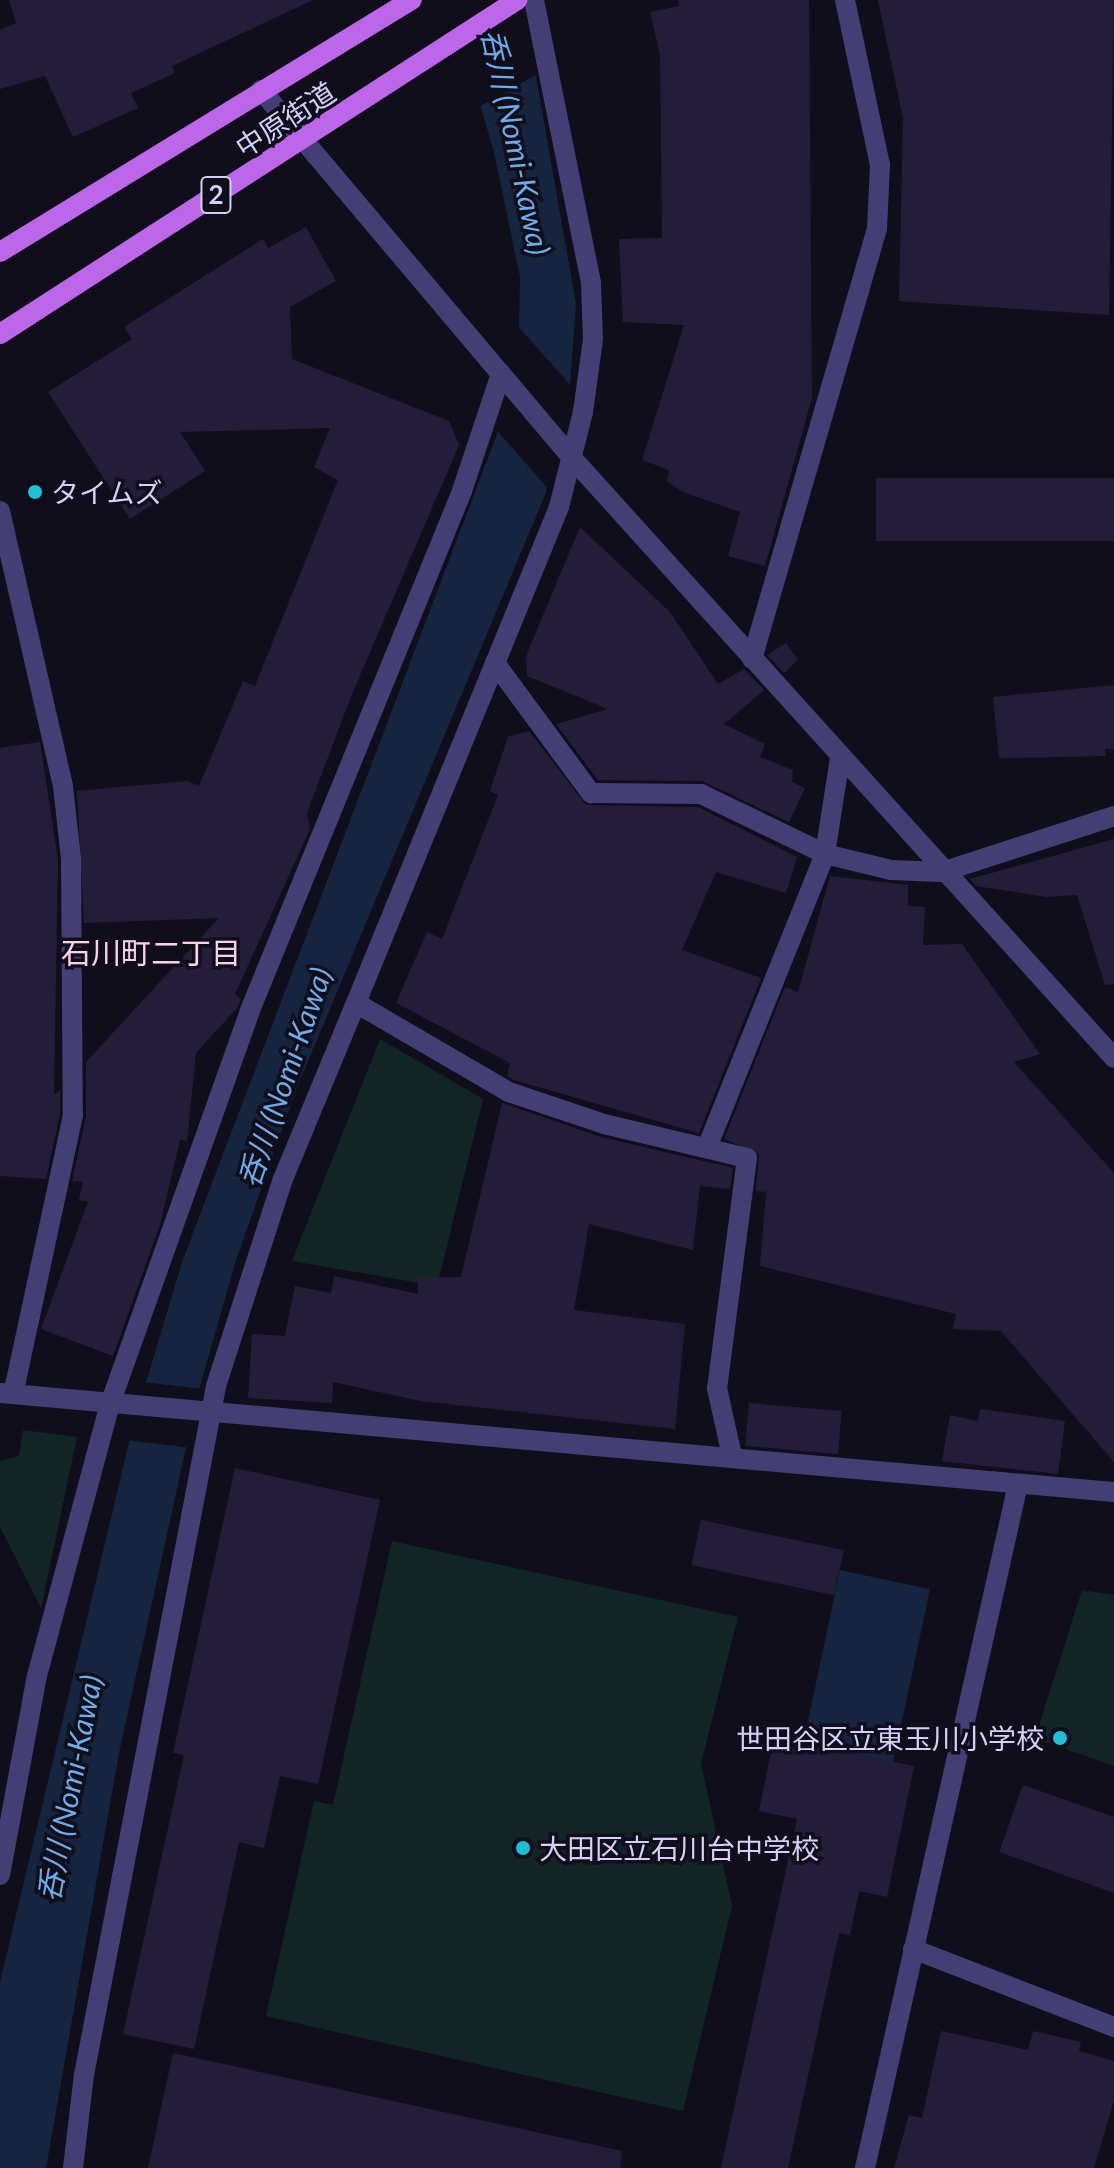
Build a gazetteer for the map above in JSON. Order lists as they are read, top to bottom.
{
  "streets": {
    "main road": ["中原街道", "2"]
  },
  "districts": ["石川町二丁目"],
  "water": ["呑川 (Nomi-Kawa)"],
  "places": ["タイムズ", "世田谷区立東玉川小学校", "大田区立石川台中学校"]
}
